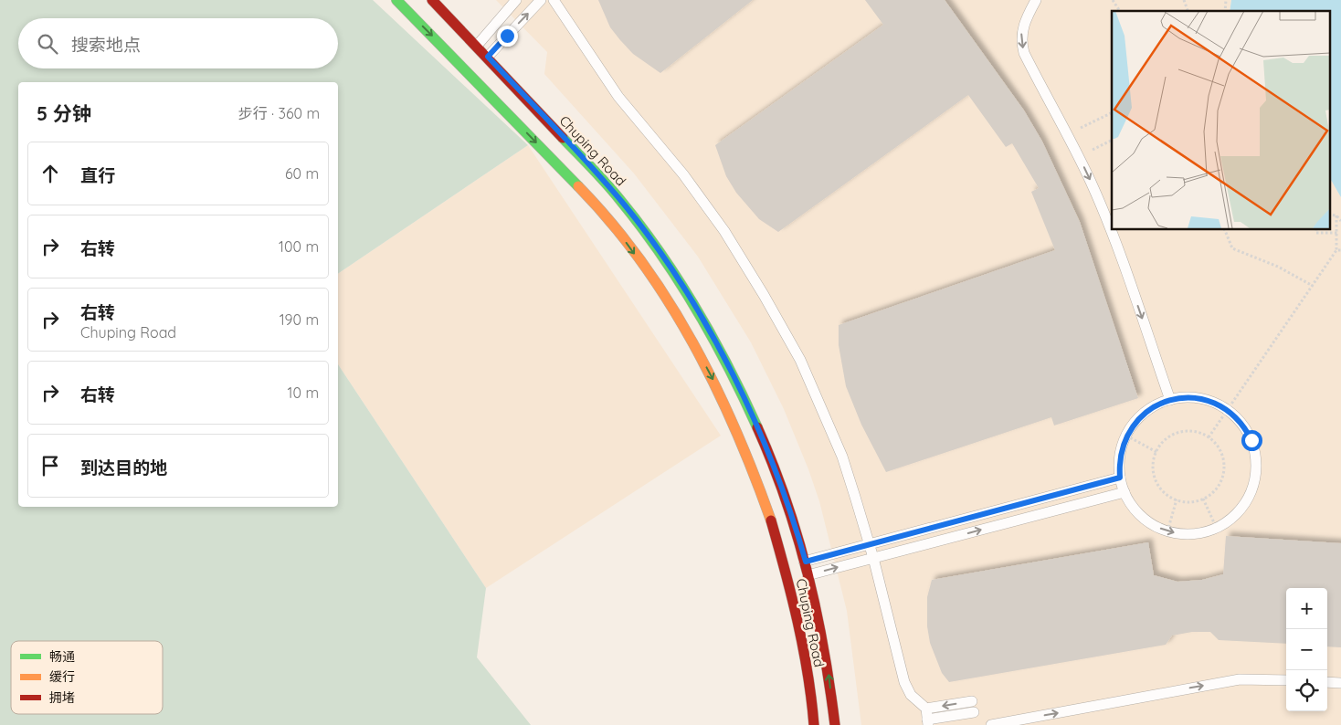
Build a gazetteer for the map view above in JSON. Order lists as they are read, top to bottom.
{
  "streets": {
    "main road": ["Chuping Road"]
  },
  "legend": ["畅通", "缓行", "拥堵"],
  "page": {
    "search": "搜索地点",
    "heading": ["5 分钟", "步行 · 360 m"],
    "list": [
      ["直行", "60 m"],
      ["右转", "100 m"],
      ["右转", "Chuping Road", "190 m"],
      ["右转", "10 m"],
      "到达目的地"
    ],
    "map_buttons": ["+", "−"]
  }
}
